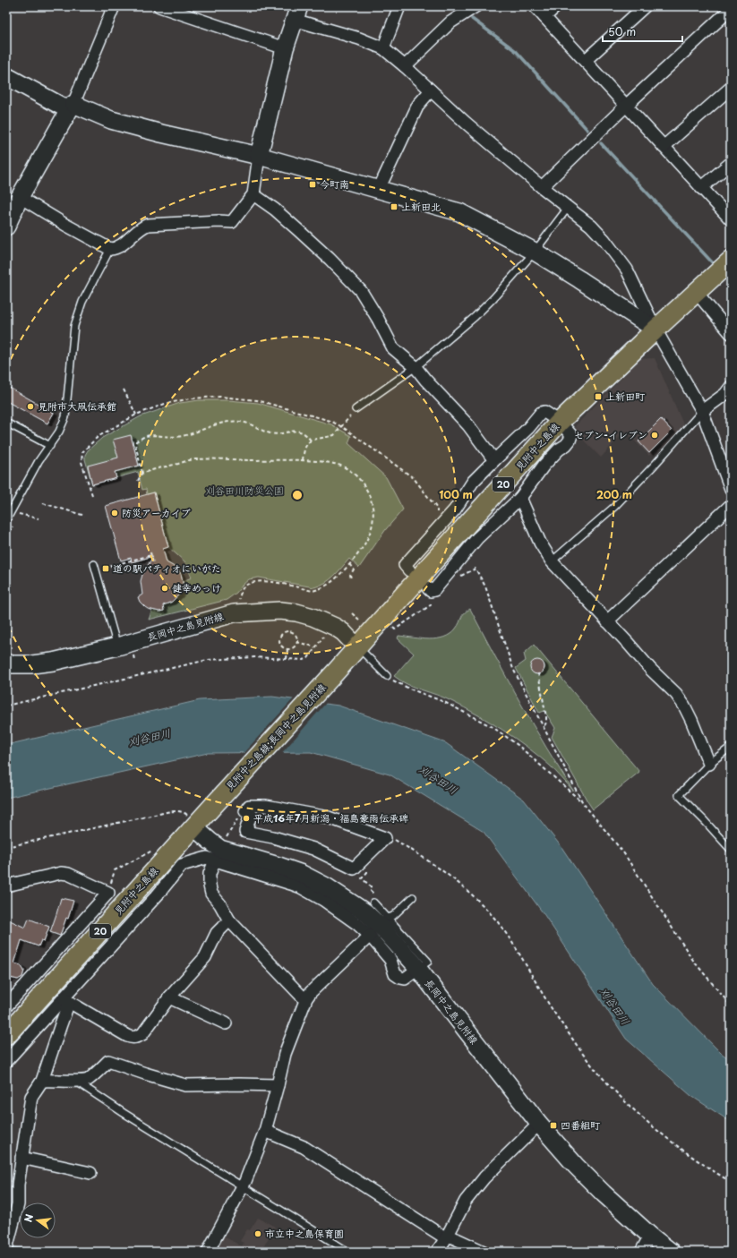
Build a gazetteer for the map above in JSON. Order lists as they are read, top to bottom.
{
  "streets": {
    "main road": [
      "見附中之島線",
      "20",
      "長岡中之島見附線",
      "見附中之島線;長岡中之島見附線"
    ]
  },
  "crossings": [
    ["見附中之島線", "長岡中之島見附線"],
    ["見附中之島線", "見附中之島線;長岡中之島見附線"],
    ["長岡中之島見附線", "見附中之島線;長岡中之島見附線"]
  ],
  "water": ["刈谷田川"],
  "parks": ["刈谷田川防災公園"],
  "places": {
    "transit": [
      "今町南",
      "上新田北",
      "上新田町",
      "道の駅パティオにいがた",
      "四番組町"
    ],
    "other": [
      "見附市大凧伝承館",
      "セブン-イレブン",
      "防災アーカイブ",
      "健幸めっけ",
      "平成16年7月新潟・福島豪雨伝承碑",
      "市立中之島保育園"
    ]
  },
  "scale_bar": "50 m",
  "north": "left",
  "rings": ["100 m", "200 m"]
}
